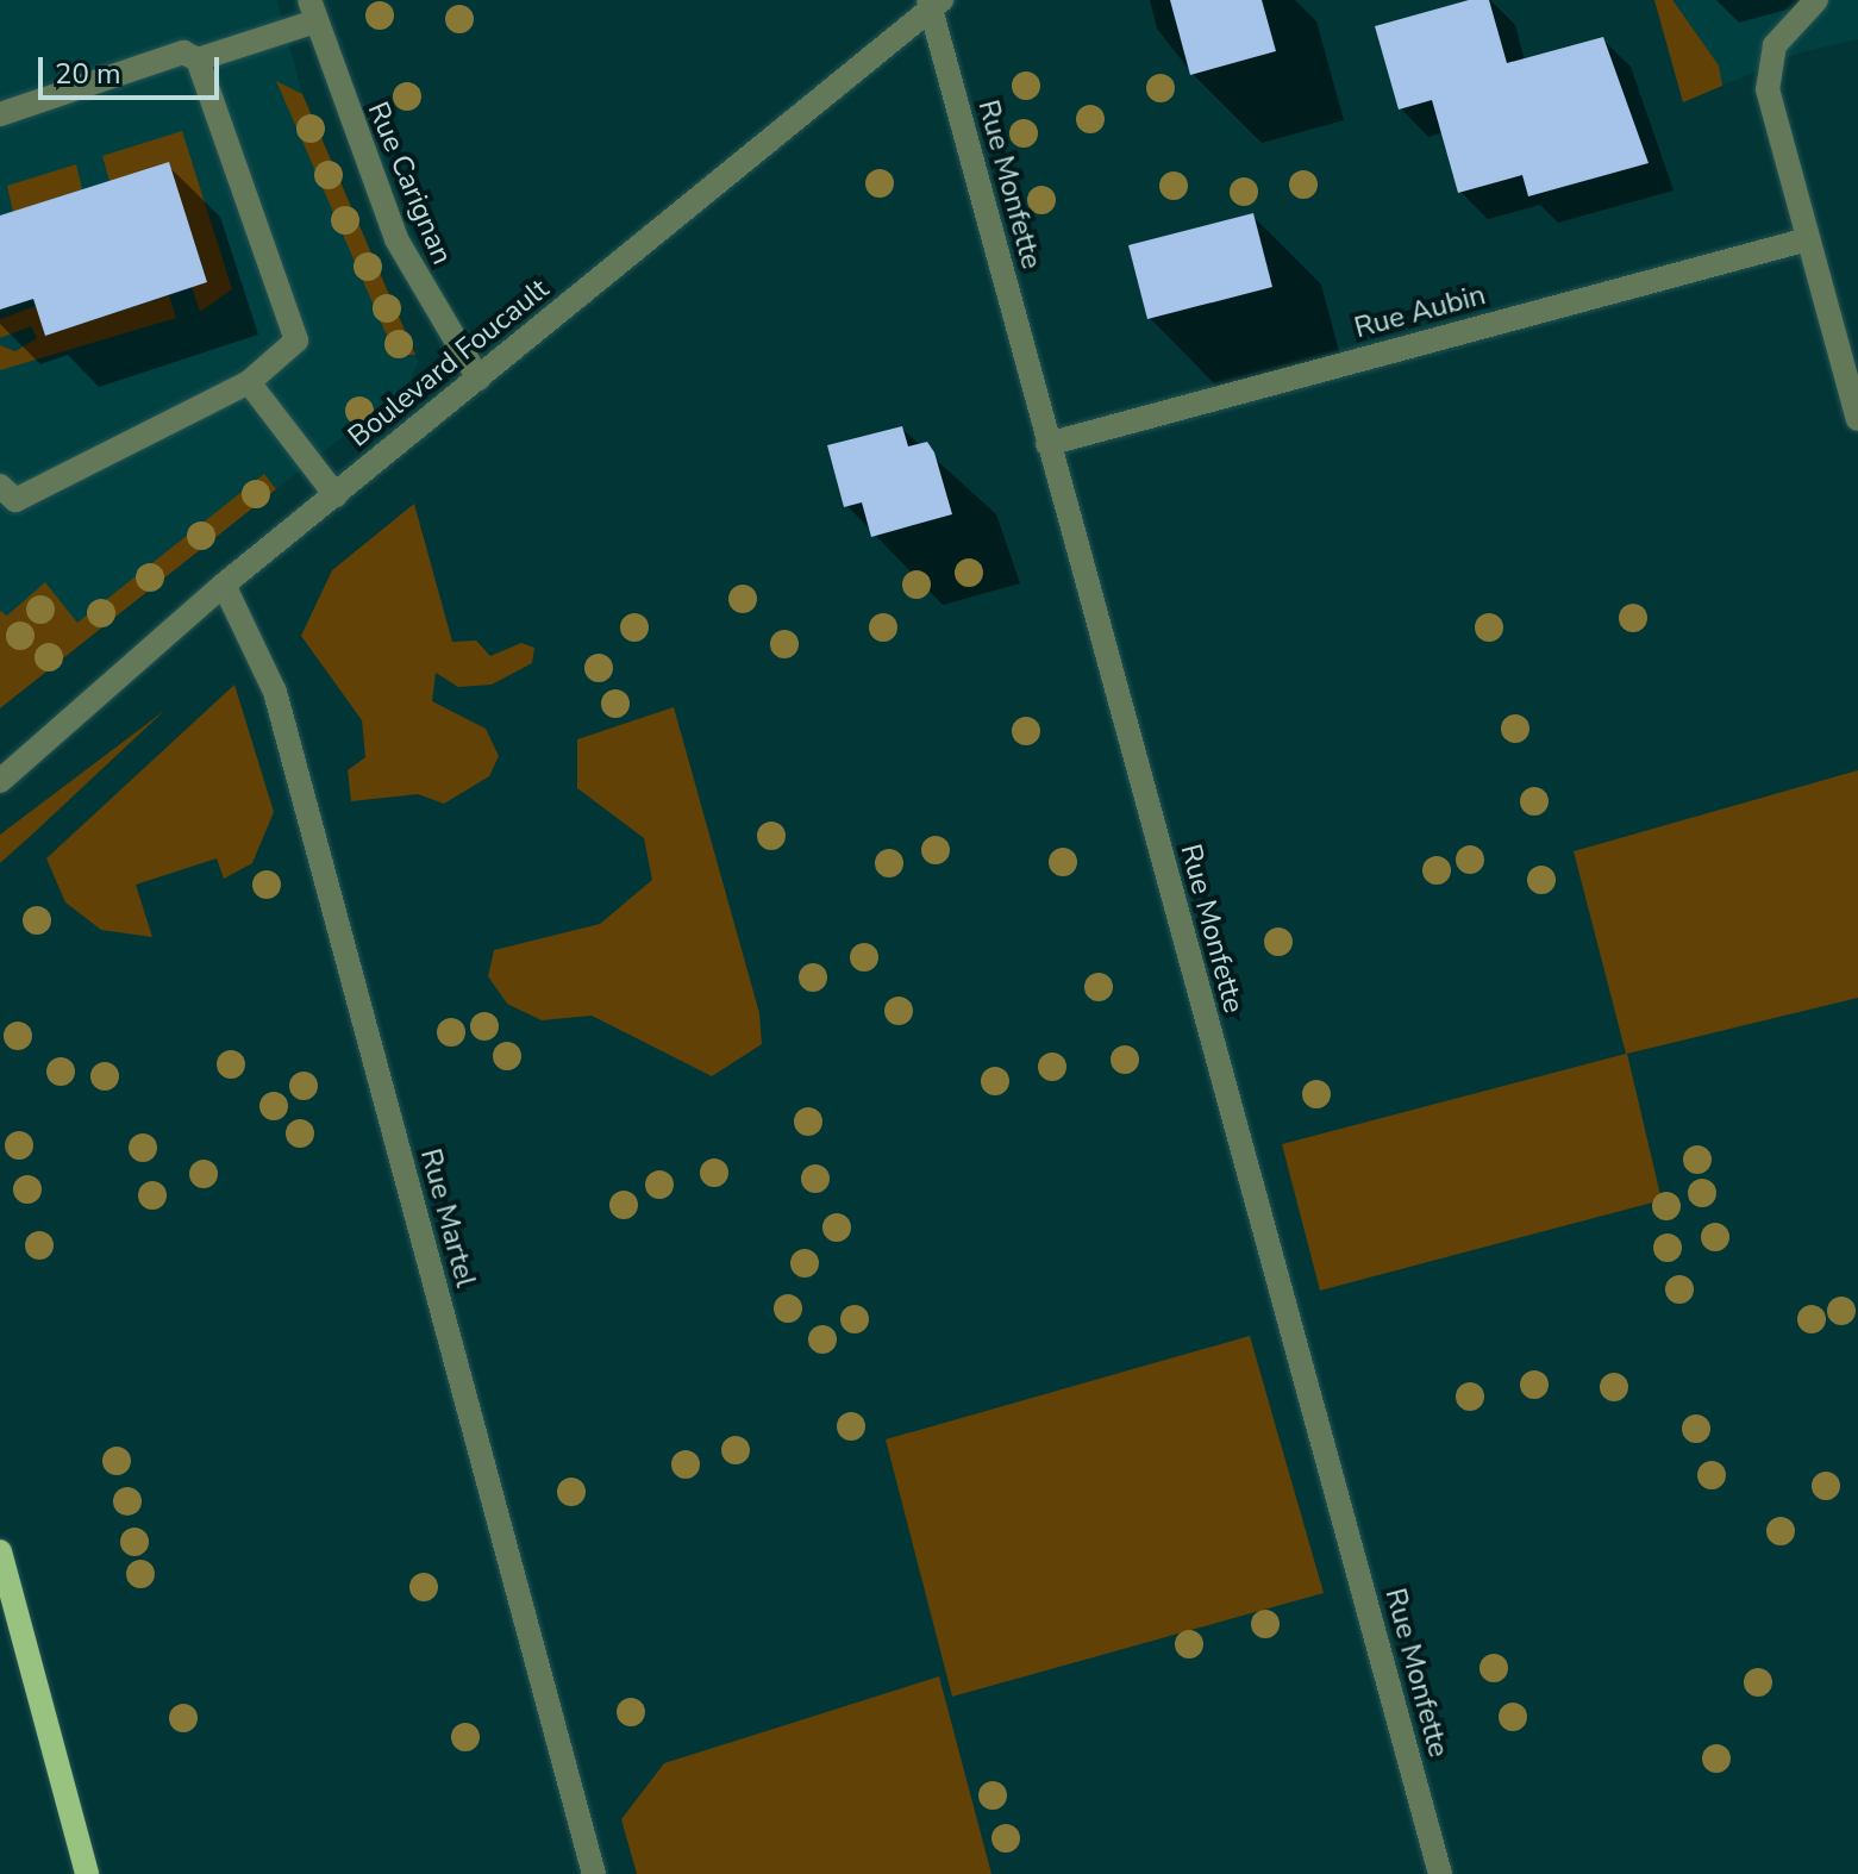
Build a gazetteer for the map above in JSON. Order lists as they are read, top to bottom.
{
  "streets": {
    "street": [
      "Rue Carignan",
      "Rue Monfette",
      "Rue Aubin",
      "Boulevard Foucault",
      "Rue Martel"
    ]
  },
  "crossings": [
    ["Rue Carignan", "Boulevard Foucault"],
    ["Rue Monfette", "Rue Aubin"],
    ["Rue Monfette", "Boulevard Foucault"],
    ["Boulevard Foucault", "Rue Martel"]
  ],
  "scale_bar": "20 m"
}
